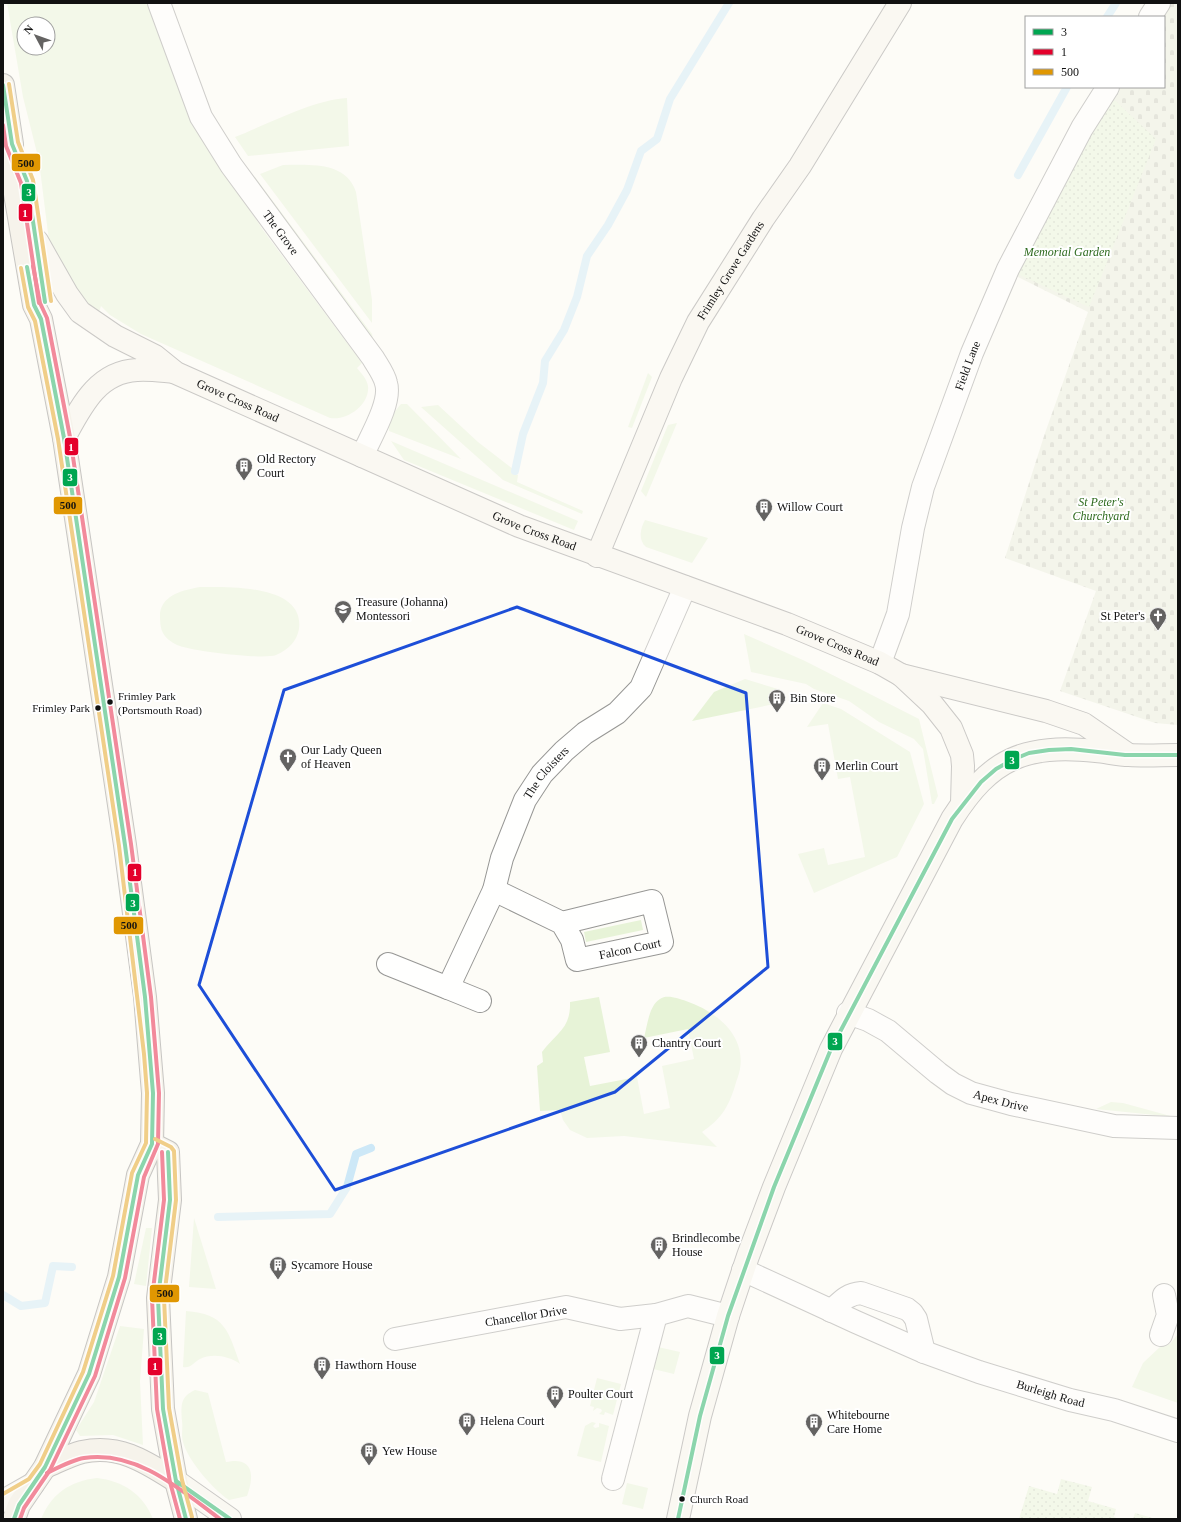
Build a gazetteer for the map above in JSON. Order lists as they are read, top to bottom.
{
  "streets": {
    "main road": ["Frimley Grove Gardens", "Grove Cross Road"],
    "street": [
      "The Grove",
      "Field Lane",
      "The Cloisters",
      "Apex Drive",
      "Chancellor Drive",
      "Burleigh Road"
    ]
  },
  "crossings": [
    ["The Grove", "Grove Cross Road"],
    ["Frimley Grove Gardens", "Grove Cross Road"],
    ["Field Lane", "Grove Cross Road"],
    ["Grove Cross Road", "The Cloisters"]
  ],
  "parks": ["Memorial Garden", "St Peter's Churchyard"],
  "places": {
    "building": [
      "Old Rectory Court",
      "Willow Court",
      "Bin Store",
      "Merlin Court",
      "Chantry Court",
      "Brindlecombe House",
      "Sycamore House",
      "Hawthorn House",
      "Poulter Court",
      "Helena Court",
      "Whitebourne Care Home",
      "Yew House"
    ],
    "school or university": ["Treasure (Johanna) Montessori"],
    "church": ["St Peter's", "Our Lady Queen of Heaven"],
    "other": ["Frimley Park (Portsmouth Road)", "Frimley Park", "Church Road"]
  },
  "lines": ["transit line 500", "transit line 3", "transit line 1"],
  "legend": ["3", "1", "500"],
  "north": "top left"
}
